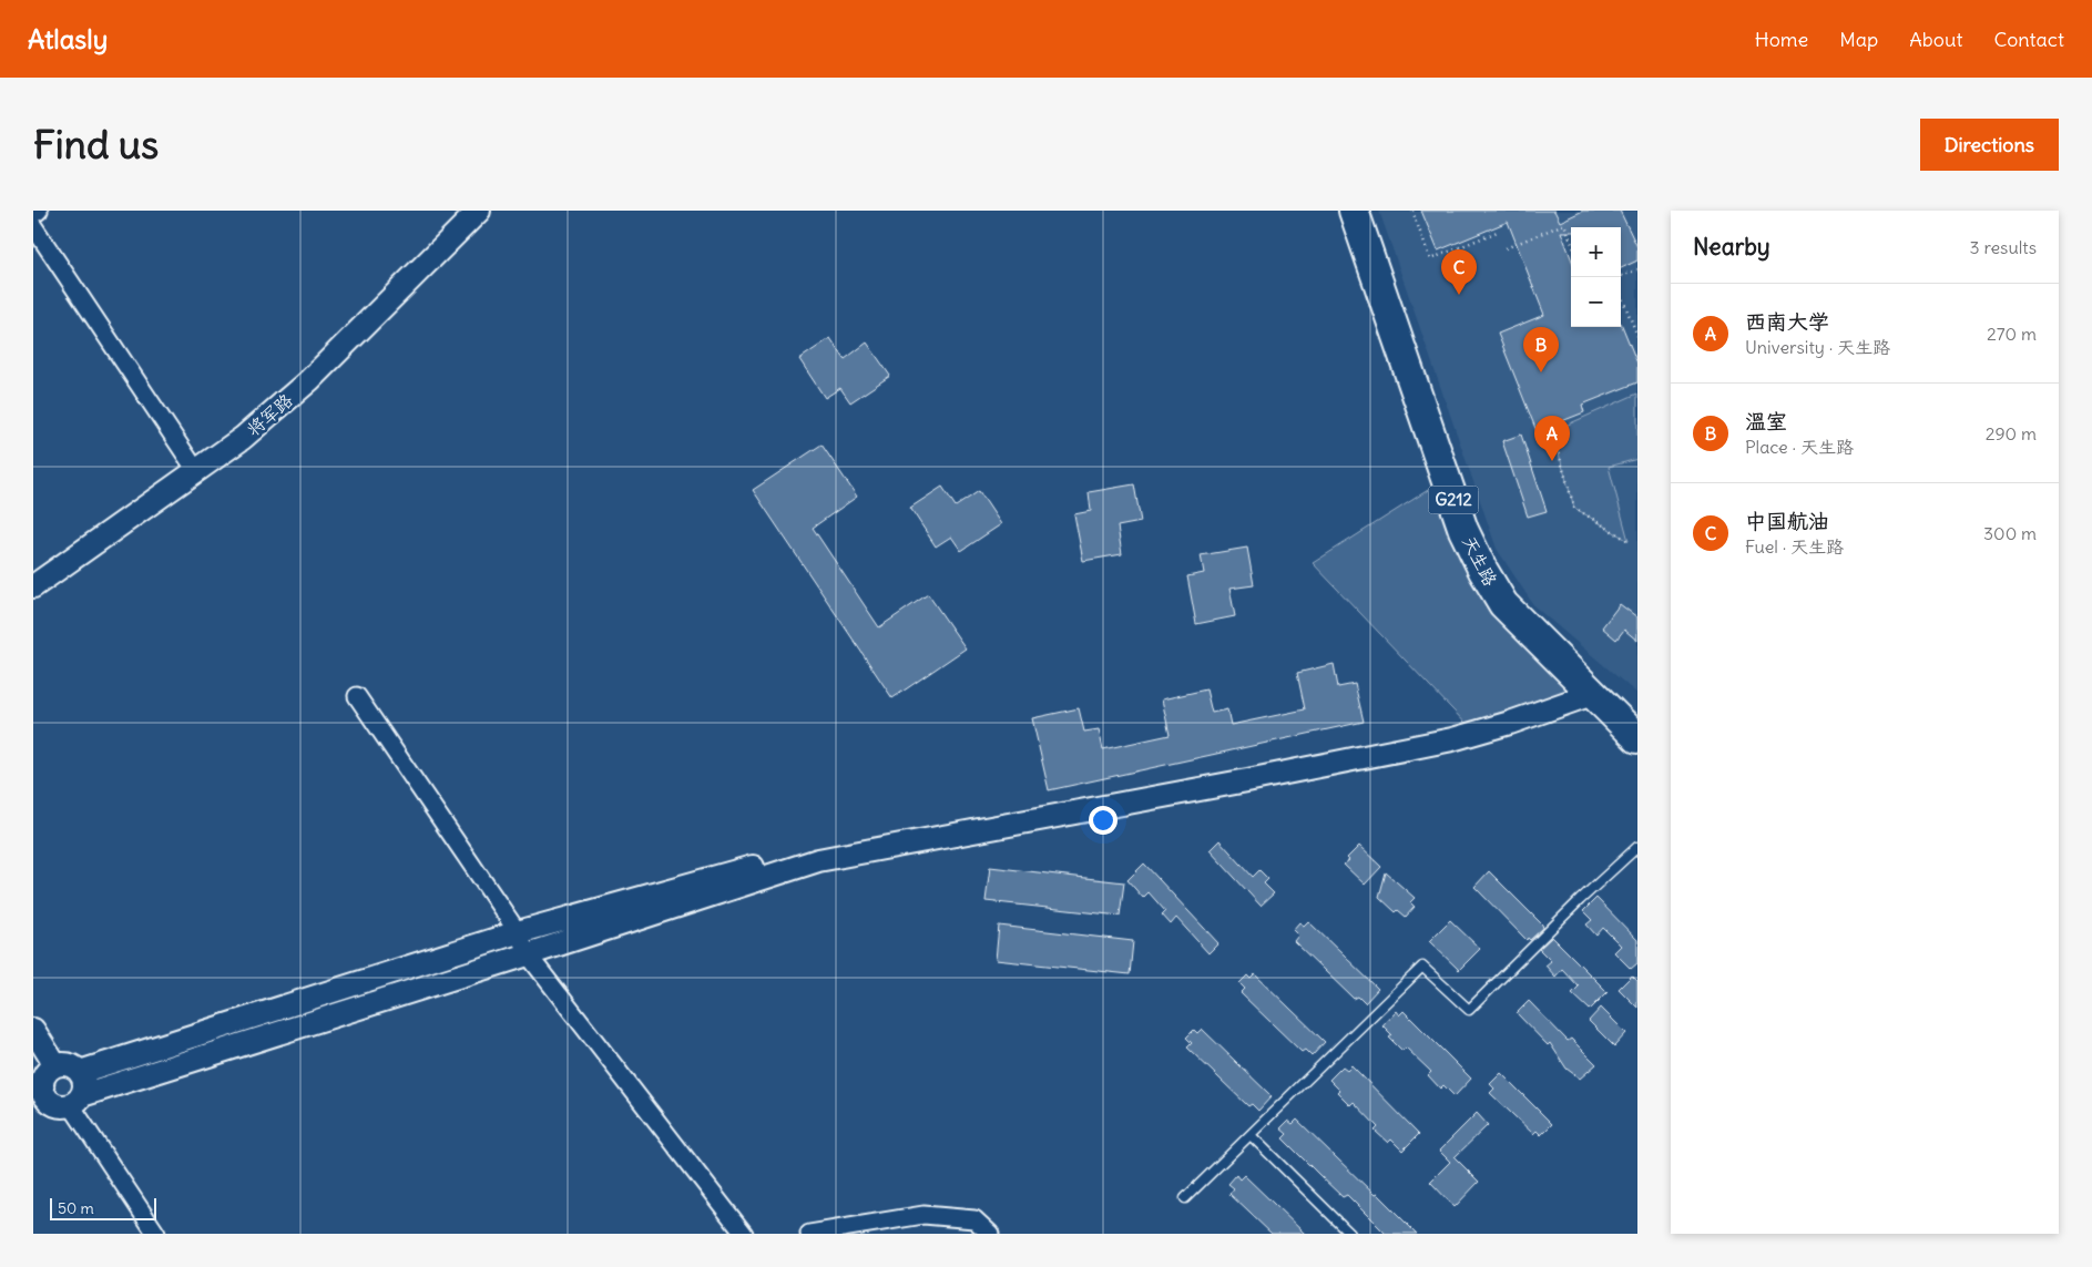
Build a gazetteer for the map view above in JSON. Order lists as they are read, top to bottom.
{
  "streets": {
    "highway": ["G212", "天生路"],
    "street": ["将军路"]
  },
  "scale_bar": "50 m",
  "page": {
    "header": "Atlasly",
    "nav": [
      "Home",
      "Map",
      "About",
      "Contact"
    ],
    "buttons": "Directions",
    "title": "Find us",
    "heading": ["Nearby", "3 results"],
    "map_buttons": ["+", "−"],
    "pins": ["C", "B", "A"],
    "list": [
      {
        "mark": "A",
        "name": "西南大学",
        "note": "University · 天生路",
        "value": "270 m"
      },
      {
        "mark": "B",
        "name": "温室",
        "note": "Place · 天生路",
        "value": "290 m"
      },
      {
        "mark": "C",
        "name": "中国航油",
        "note": "Fuel · 天生路",
        "value": "300 m"
      }
    ],
    "scale": "50 m"
  }
}
